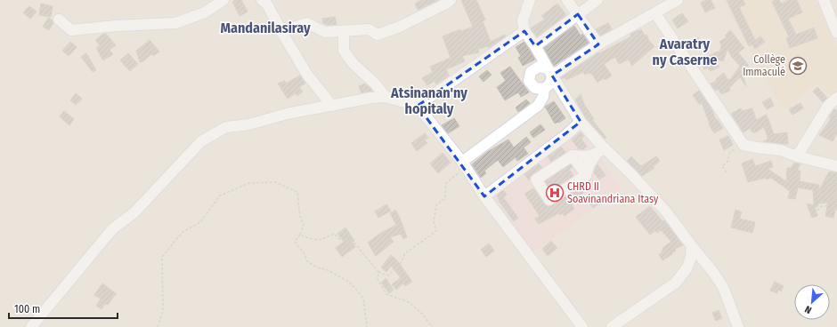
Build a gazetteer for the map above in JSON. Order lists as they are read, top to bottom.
{
  "districts": ["Mandanilasiray", "Avaratry ny Caserne", "Atsinanan'ny hopitaly"],
  "places": {
    "school or university": ["Collège Immaculé"],
    "hospital": ["CHRD II Soavinandriana Itasy"]
  },
  "scale_bar": "100 m",
  "north": "bottom left"
}
